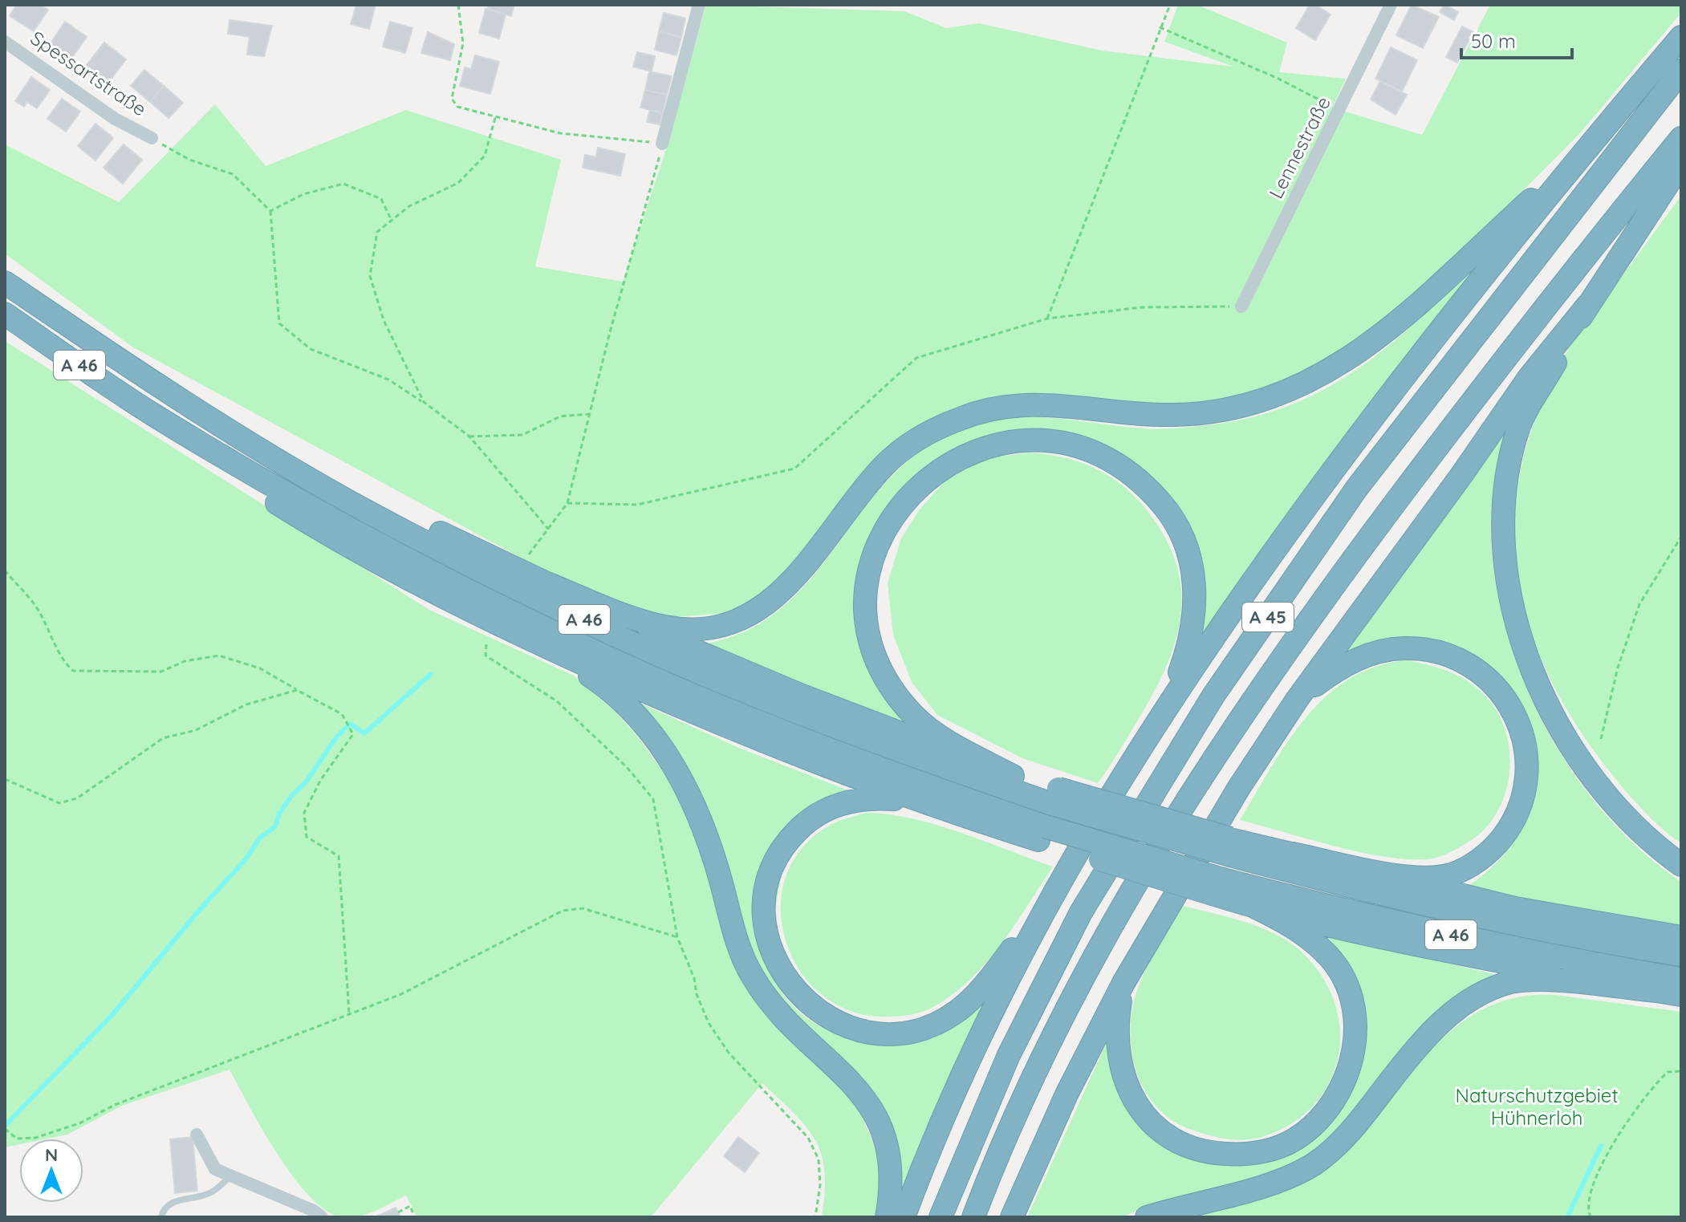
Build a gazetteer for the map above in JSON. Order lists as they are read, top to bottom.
{
  "streets": {
    "highway": ["A 46", "A 45"],
    "street": ["Spessartstraße", "Lennestraße"]
  },
  "parks": ["Naturschutzgebiet Hühnerloh"],
  "scale_bar": "50 m",
  "north": "top"
}
